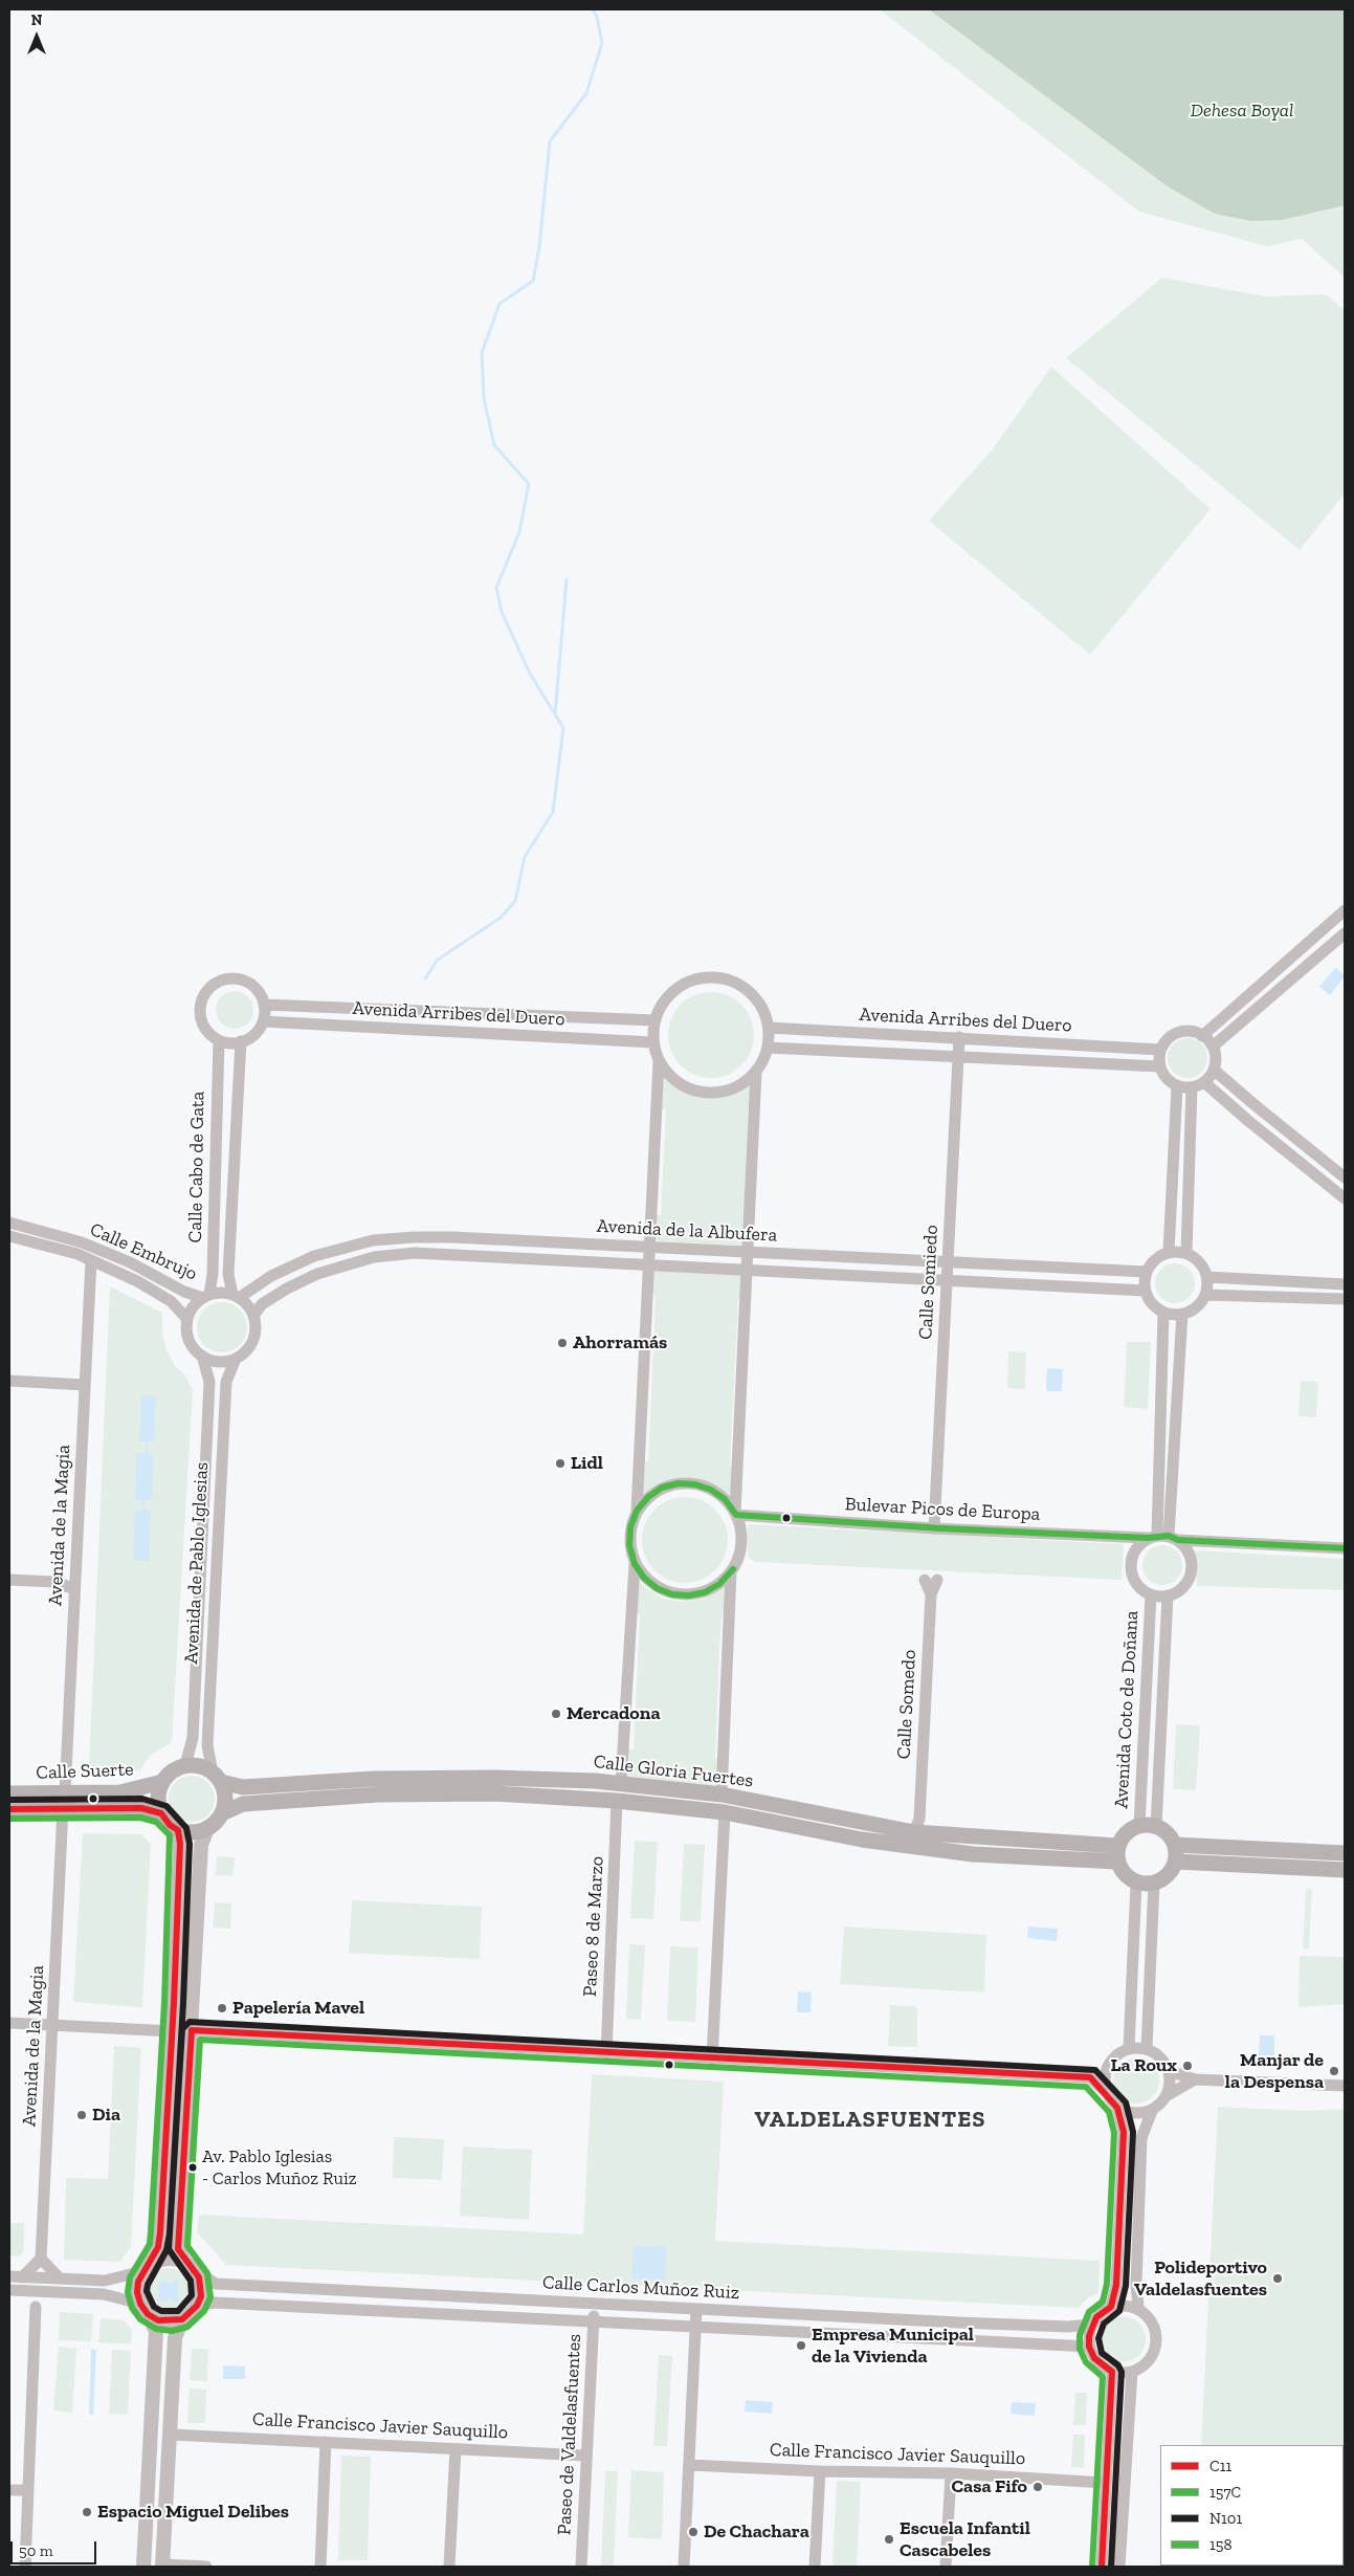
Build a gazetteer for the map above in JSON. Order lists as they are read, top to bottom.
{
  "streets": {
    "main road": ["Calle Suerte", "Calle Gloria Fuertes"],
    "street": [
      "Avenida Arribes del Duero",
      "Calle Cabo de Gata",
      "Avenida de la Albufera",
      "Calle Embrujo",
      "Calle Somiedo",
      "Bulevar Picos de Europa",
      "Avenida de la Magia",
      "Avenida de Pablo Iglesias",
      "Calle Somedo",
      "Avenida Coto de Doñana",
      "Paseo 8 de Marzo",
      "Calle Carlos Muñoz Ruiz",
      "Calle Francisco Javier Sauquillo",
      "Paseo de Valdelasfuentes"
    ]
  },
  "crossings": [
    ["Avenida Arribes del Duero", "Calle Cabo de Gata"],
    ["Avenida Arribes del Duero", "Calle Somiedo"],
    ["Calle Cabo de Gata", "Avenida de la Albufera"],
    ["Calle Cabo de Gata", "Calle Embrujo"],
    ["Calle Cabo de Gata", "Avenida de Pablo Iglesias"],
    ["Avenida de la Albufera", "Calle Embrujo"],
    ["Avenida de la Albufera", "Calle Somiedo"],
    ["Avenida de la Albufera", "Avenida de Pablo Iglesias"],
    ["Calle Embrujo", "Avenida de la Magia"],
    ["Calle Embrujo", "Avenida de Pablo Iglesias"],
    ["Calle Somiedo", "Bulevar Picos de Europa"],
    ["Bulevar Picos de Europa", "Avenida Coto de Doñana"],
    ["Avenida de la Magia", "Calle Suerte"],
    ["Avenida de Pablo Iglesias", "Calle Suerte"],
    ["Avenida de Pablo Iglesias", "Calle Gloria Fuertes"],
    ["Calle Somedo", "Calle Gloria Fuertes"],
    ["Avenida Coto de Doñana", "Calle Gloria Fuertes"],
    ["Calle Suerte", "Calle Gloria Fuertes"],
    ["Calle Gloria Fuertes", "Paseo 8 de Marzo"],
    ["Calle Carlos Muñoz Ruiz", "Paseo de Valdelasfuentes"],
    ["Calle Francisco Javier Sauquillo", "Paseo de Valdelasfuentes"]
  ],
  "districts": ["VALDELASFUENTES"],
  "parks": ["Dehesa Boyal"],
  "places": [
    "Ahorramás",
    "Lidl",
    "Mercadona",
    "Papelería Mavel",
    "La Roux",
    "Manjar de la Despensa",
    "Dia",
    "Av. Pablo Iglesias - Carlos Muñoz Ruiz",
    "Polideportivo Valdelasfuentes",
    "Empresa Municipal de la Vivienda",
    "Casa Fifo",
    "Espacio Miguel Delibes",
    "De Chachara",
    "Escuela Infantil Cascabeles"
  ],
  "lines": [
    "transit line 158",
    "transit line N101",
    "transit line C11",
    "transit line 157C"
  ],
  "legend": [
    "C11",
    "157C",
    "N101",
    "158"
  ],
  "scale_bar": "50 m",
  "north": "top"
}
